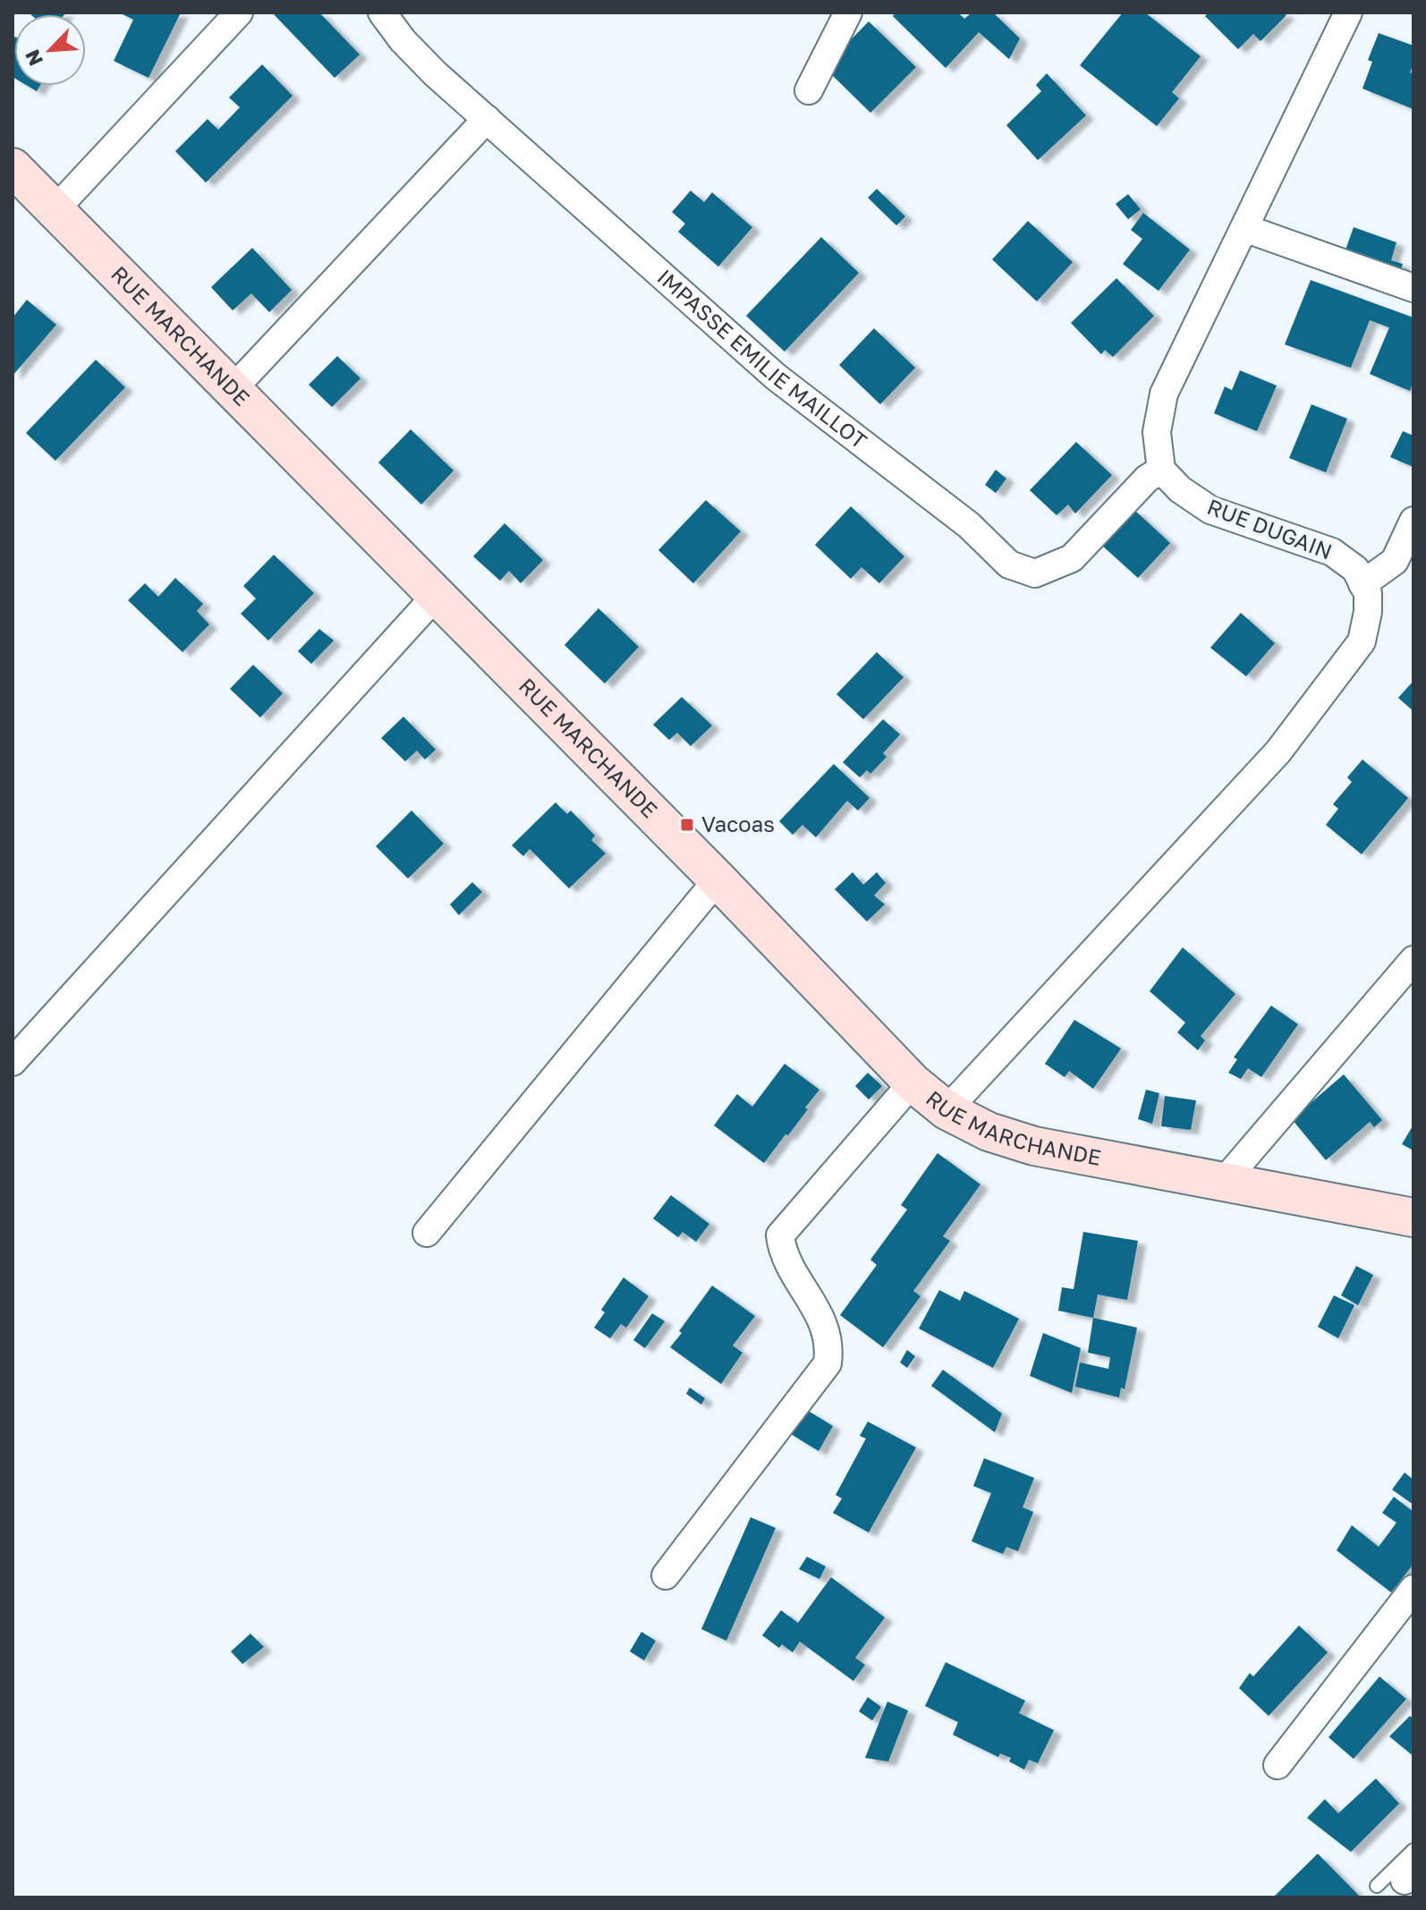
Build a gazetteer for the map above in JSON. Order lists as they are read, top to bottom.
{
  "streets": {
    "main road": ["RUE MARCHANDE"],
    "street": ["IMPASSE EMILIE MAILLOT", "RUE DUGAIN"]
  },
  "crossings": [
    ["IMPASSE EMILIE MAILLOT", "RUE DUGAIN"]
  ],
  "places": {
    "transit": ["Vacoas"]
  },
  "north": "bottom left"
}
